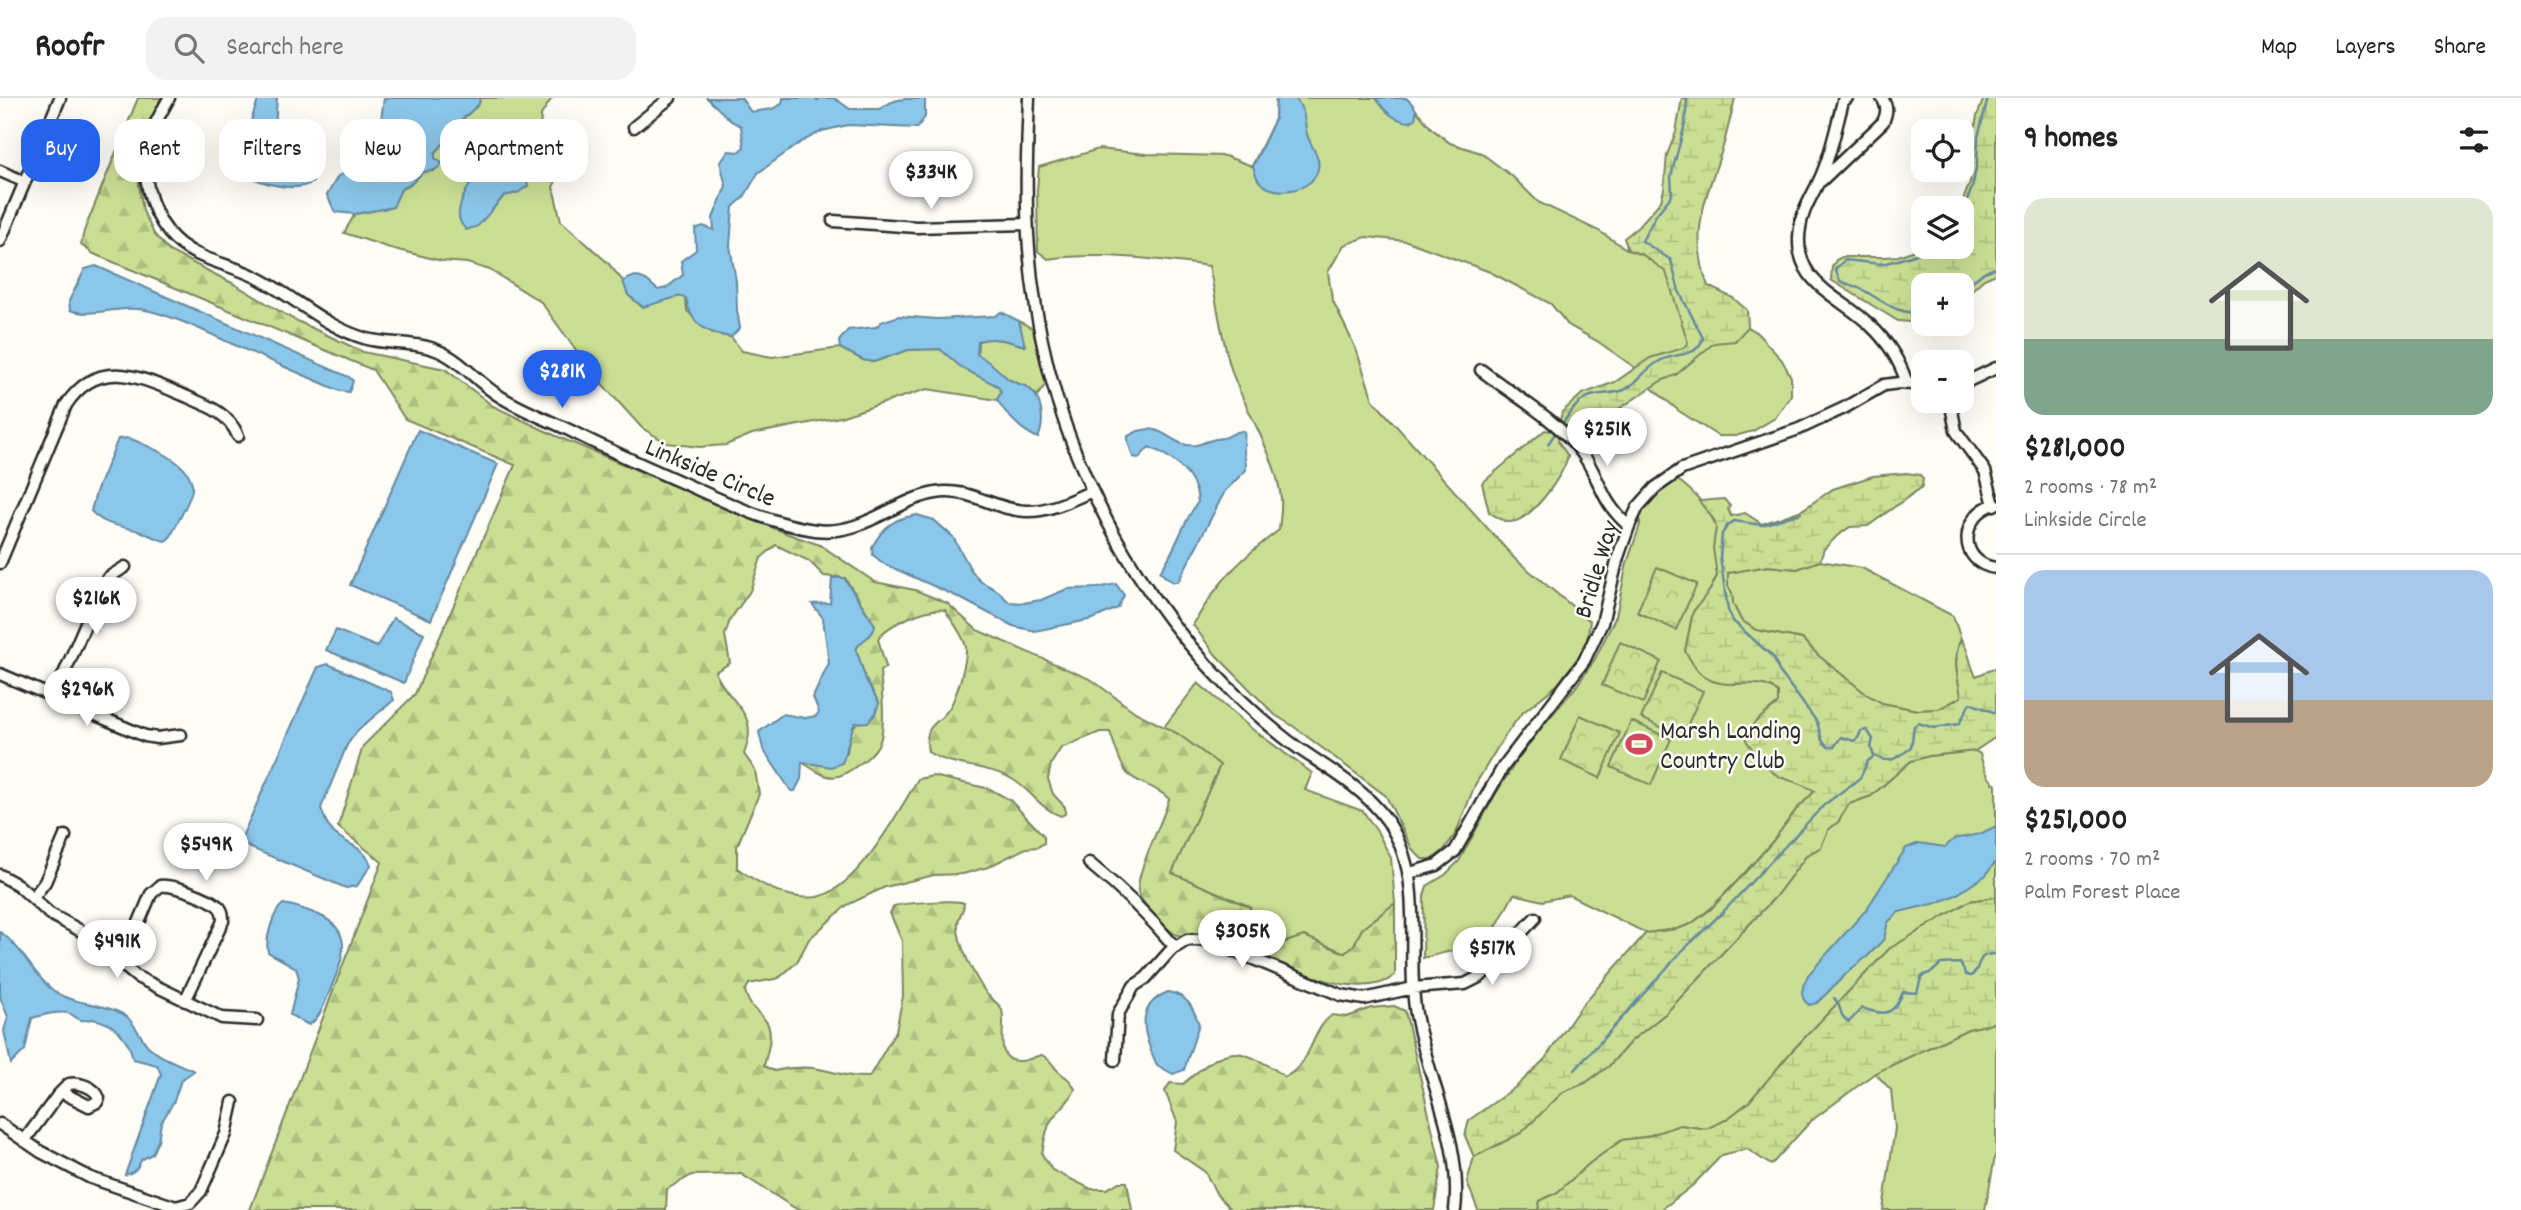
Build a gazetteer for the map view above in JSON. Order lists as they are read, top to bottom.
{
  "streets": {
    "street": ["Linkside Circle", "Bridle Way"]
  },
  "places": {
    "sports": ["Marsh Landing Country Club"]
  },
  "page": {
    "header": "Roofr",
    "search": "Search here",
    "nav": ["Map", "Layers", "Share"],
    "heading": "9 homes",
    "map_buttons": ["+", "−"],
    "chip": [
      "Buy",
      "Rent",
      "Filters",
      "New",
      "Apartment"
    ],
    "price": [
      "$334K",
      "$281K",
      "$251K",
      "$216K",
      "$296K",
      "$549K",
      "$305K",
      "$491K",
      "$517K"
    ],
    "list": [
      {
        "name": "$281,000",
        "note": "2 rooms · 78 m² · Linkside Circle"
      },
      {
        "name": "$251,000",
        "note": "2 rooms · 70 m² · Palm Forest Place"
      }
    ]
  }
}
